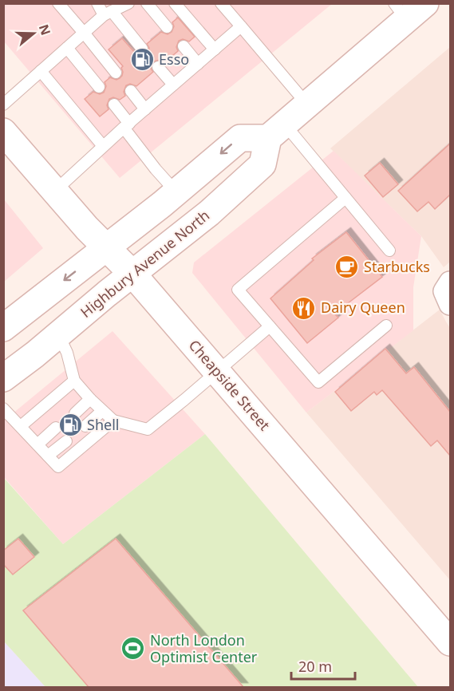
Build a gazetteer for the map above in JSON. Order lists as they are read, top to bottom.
{
  "streets": {
    "main road": ["Highbury Avenue North", "Cheapside Street"]
  },
  "crossings": [
    ["Highbury Avenue North", "Cheapside Street"]
  ],
  "places": {
    "fuel station": ["Esso", "Shell"],
    "cafe": ["Starbucks"],
    "restaurant": ["Dairy Queen"],
    "sports": ["North London Optimist Center"]
  },
  "scale_bar": "20 m",
  "north": "right"
}
